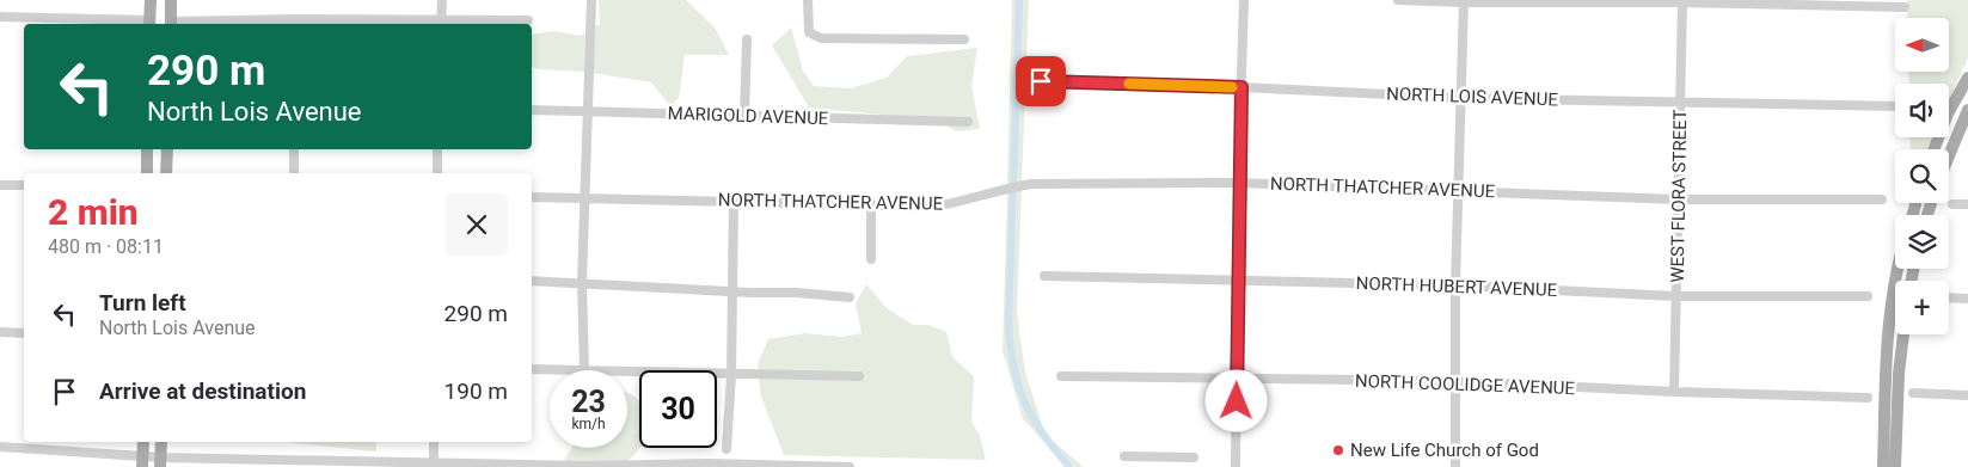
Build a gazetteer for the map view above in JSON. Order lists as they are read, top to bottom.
{
  "streets": {
    "street": [
      "NORTH LOIS AVENUE",
      "MARIGOLD AVENUE",
      "NORTH THATCHER AVENUE",
      "WEST FLORA STREET",
      "NORTH HUBERT AVENUE",
      "NORTH COOLIDGE AVENUE"
    ]
  },
  "crossings": [
    ["NORTH LOIS AVENUE", "WEST FLORA STREET"],
    ["NORTH THATCHER AVENUE", "WEST FLORA STREET"],
    ["WEST FLORA STREET", "NORTH HUBERT AVENUE"],
    ["WEST FLORA STREET", "NORTH COOLIDGE AVENUE"]
  ],
  "places": ["New Life Church of God"],
  "north": "left",
  "page": {
    "map_buttons": "+",
    "turn": ["290 m", "North Lois Avenue"],
    "heading": ["2 min", "480 m · 08:11"],
    "list": [
      {
        "name": "Turn left",
        "note": "North Lois Avenue",
        "value": "290 m"
      },
      {
        "name": "Arrive at destination",
        "value": "190 m"
      }
    ],
    "speed": "23 km/h",
    "limit": "30"
  }
}
